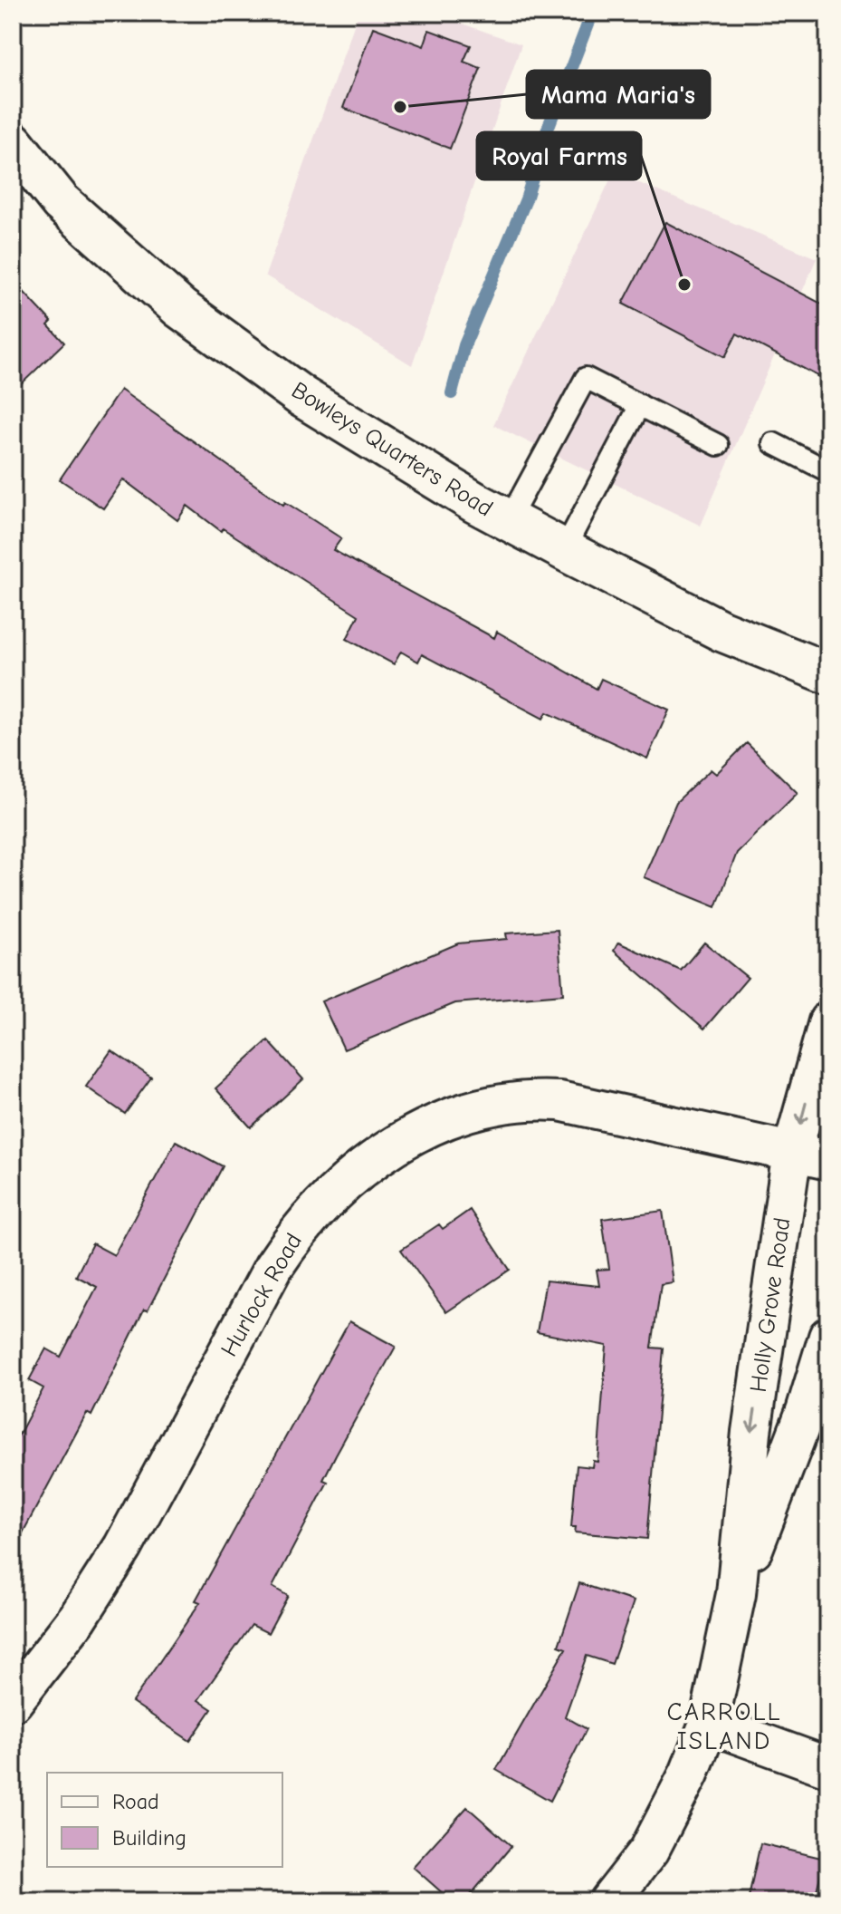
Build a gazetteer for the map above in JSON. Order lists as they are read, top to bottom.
{
  "streets": {
    "street": ["Bowleys Quarters Road", "Hurlock Road", "Holly Grove Road"]
  },
  "crossings": [
    ["Hurlock Road", "Holly Grove Road"]
  ],
  "districts": ["CARROLL ISLAND"],
  "places": ["Mama Maria's", "Royal Farms"],
  "legend": ["Road", "Building"]
}
